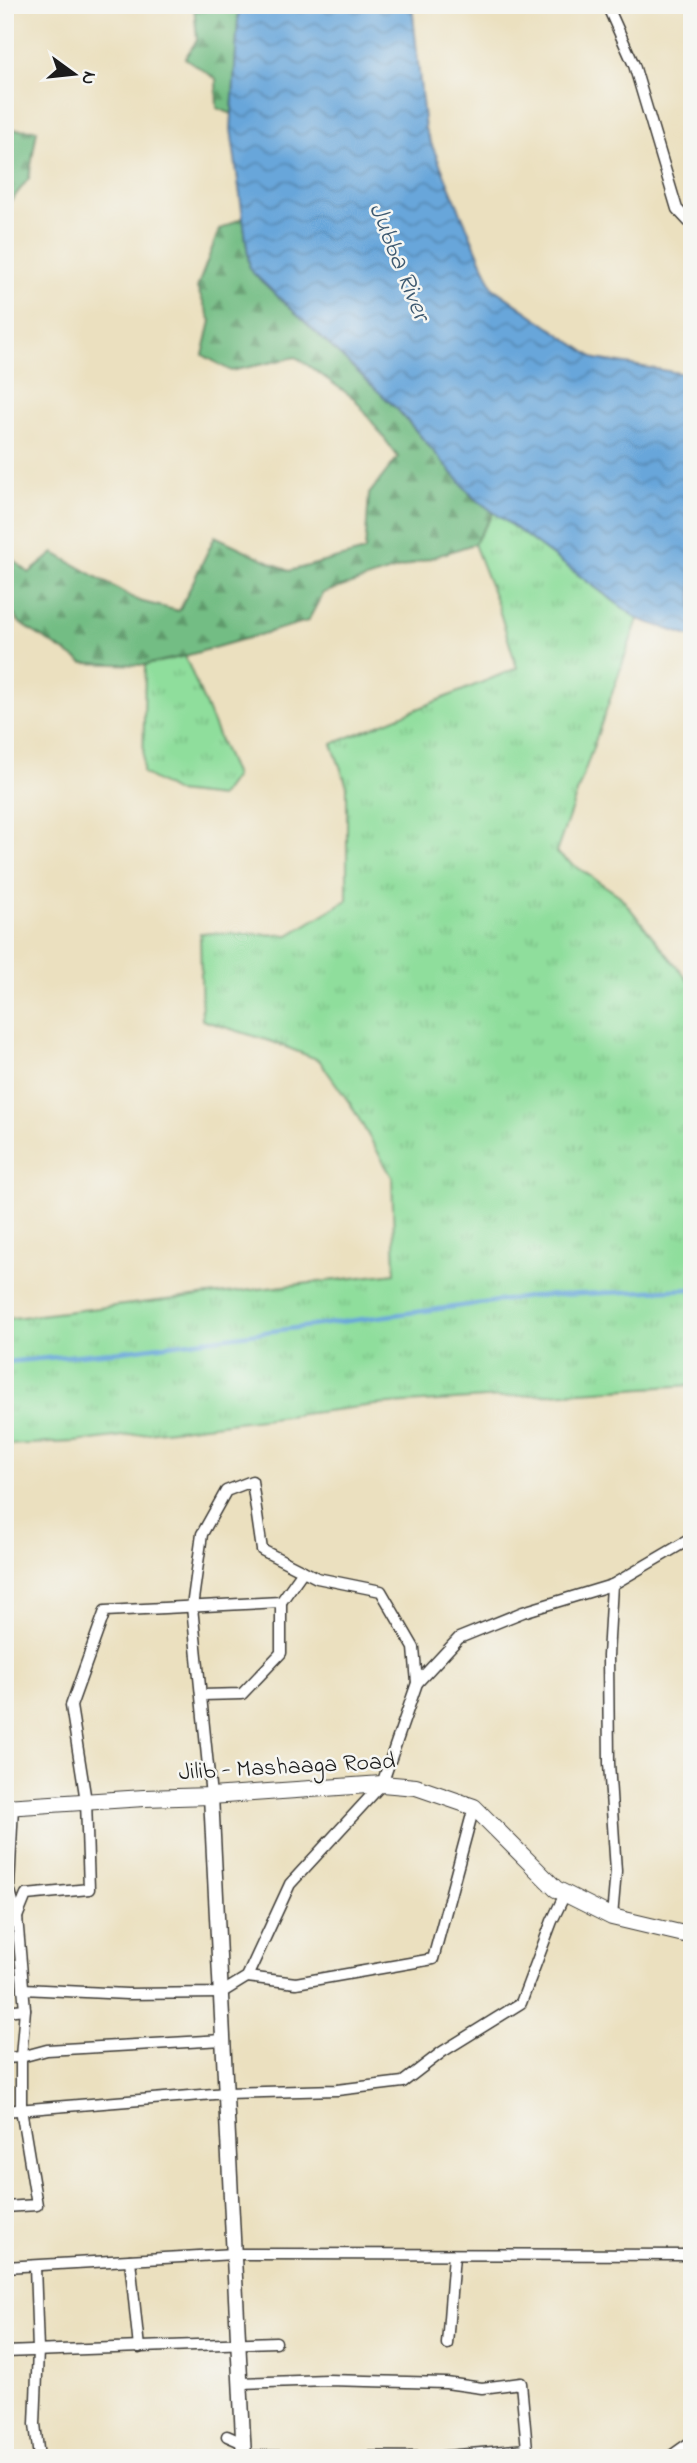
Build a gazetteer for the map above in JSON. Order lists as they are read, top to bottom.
{
  "streets": {
    "main road": ["Jilib - Mashaaga Road"]
  },
  "water": ["Jubba River"],
  "north": "right"
}
